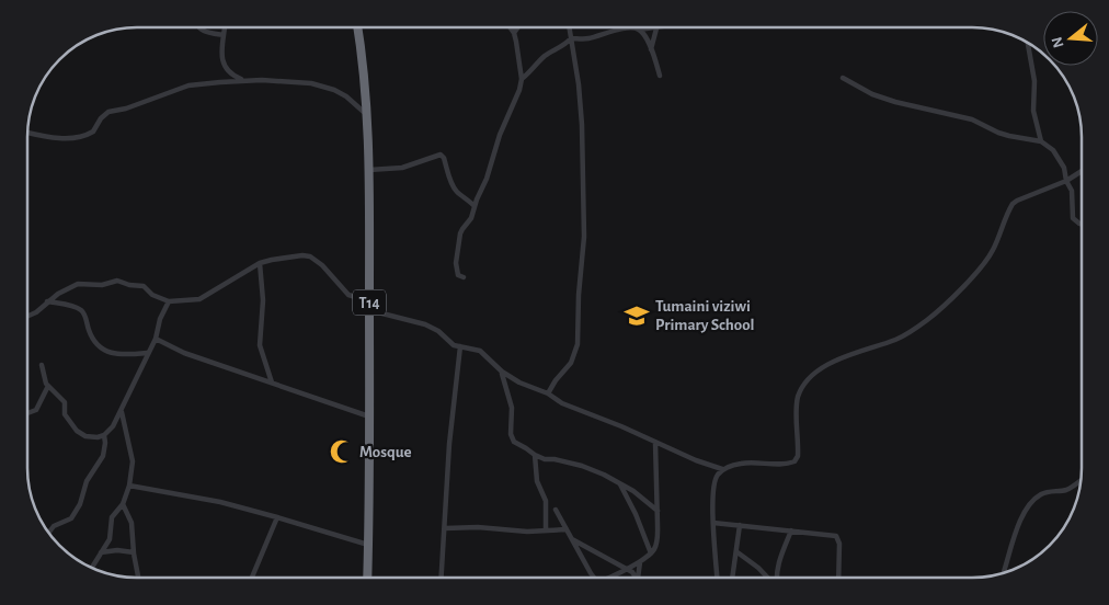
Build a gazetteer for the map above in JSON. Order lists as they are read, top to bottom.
{
  "streets": {
    "highway": ["T14"]
  },
  "places": {
    "school or university": ["Tumaini viziwi Primary School"],
    "mosque": ["Mosque"]
  },
  "north": "left"
}
